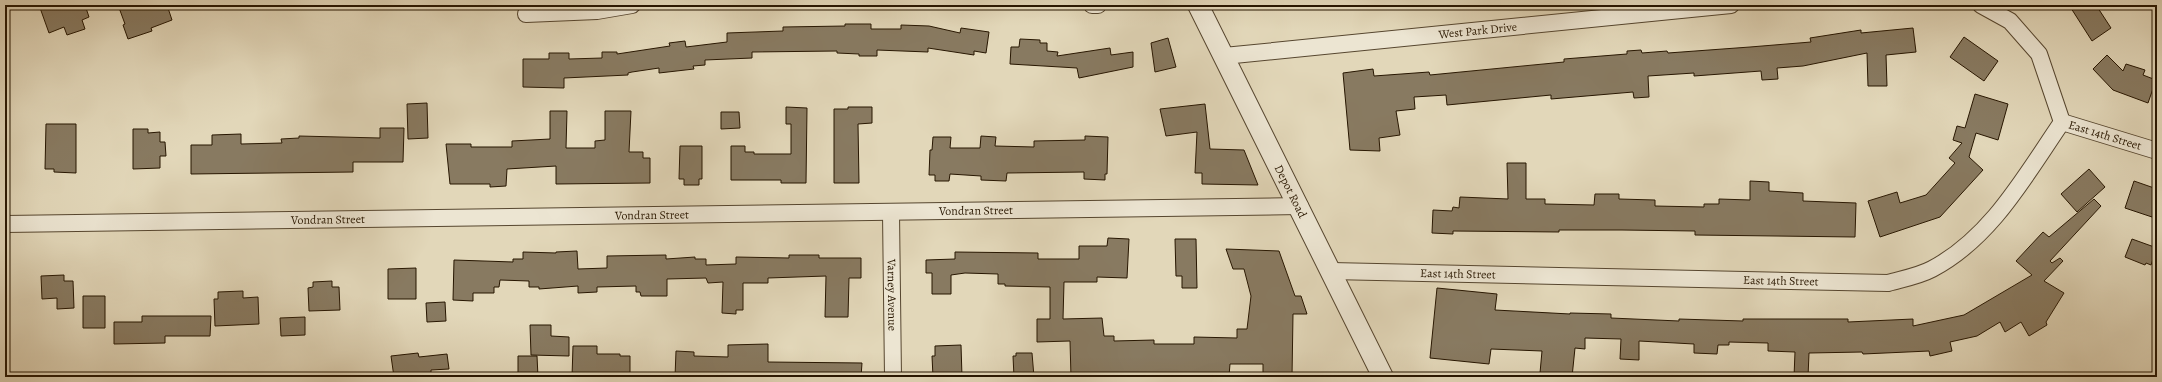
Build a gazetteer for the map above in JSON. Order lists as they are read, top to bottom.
{
  "streets": {
    "street": [
      "West Park Drive",
      "East 14th Street",
      "Depot Road",
      "Vondran Street",
      "Varney Avenue"
    ]
  },
  "crossings": [
    ["West Park Drive", "Depot Road"],
    ["East 14th Street", "Depot Road"],
    ["Depot Road", "Vondran Street"],
    ["Vondran Street", "Varney Avenue"]
  ]
}
